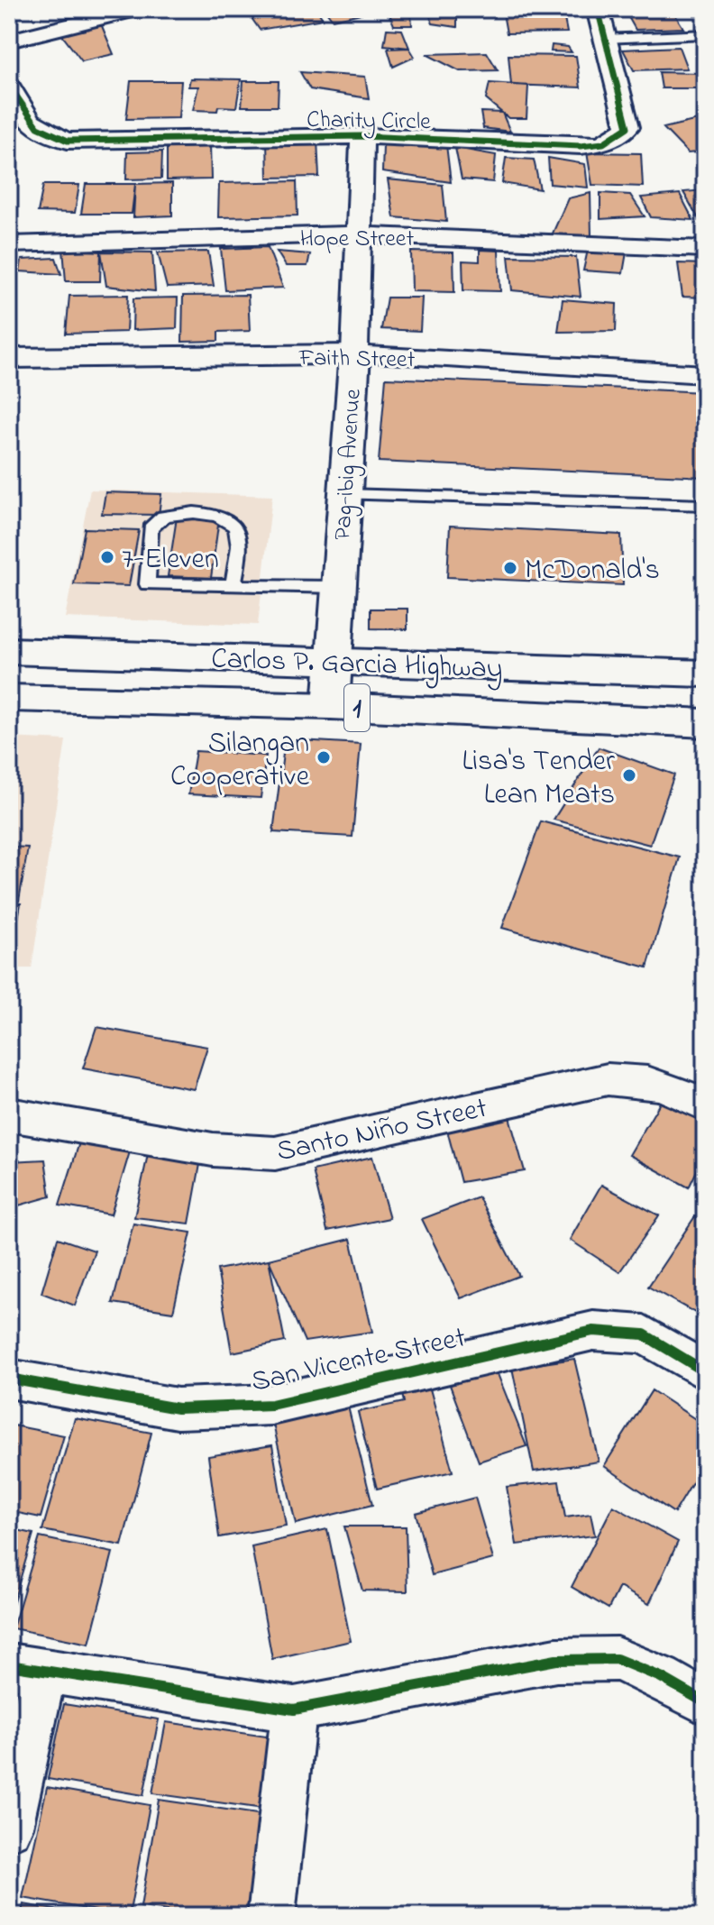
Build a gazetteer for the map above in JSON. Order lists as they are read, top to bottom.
{
  "streets": {
    "main road": [
      "Faith Street",
      "Pag-ibig Avenue",
      "Carlos P. Garcia Highway",
      "1"
    ],
    "street": [
      "Charity Circle",
      "Hope Street",
      "Santo Niño Street",
      "San Vicente Street"
    ]
  },
  "crossings": [
    ["Charity Circle", "Pag-ibig Avenue"],
    ["Hope Street", "Pag-ibig Avenue"],
    ["Faith Street", "Pag-ibig Avenue"],
    ["Pag-ibig Avenue", "Carlos P. Garcia Highway"]
  ],
  "places": [
    "7-Eleven",
    "McDonald's",
    "Silangan Cooperative",
    "Lisa's Tender Lean Meats"
  ]
}
